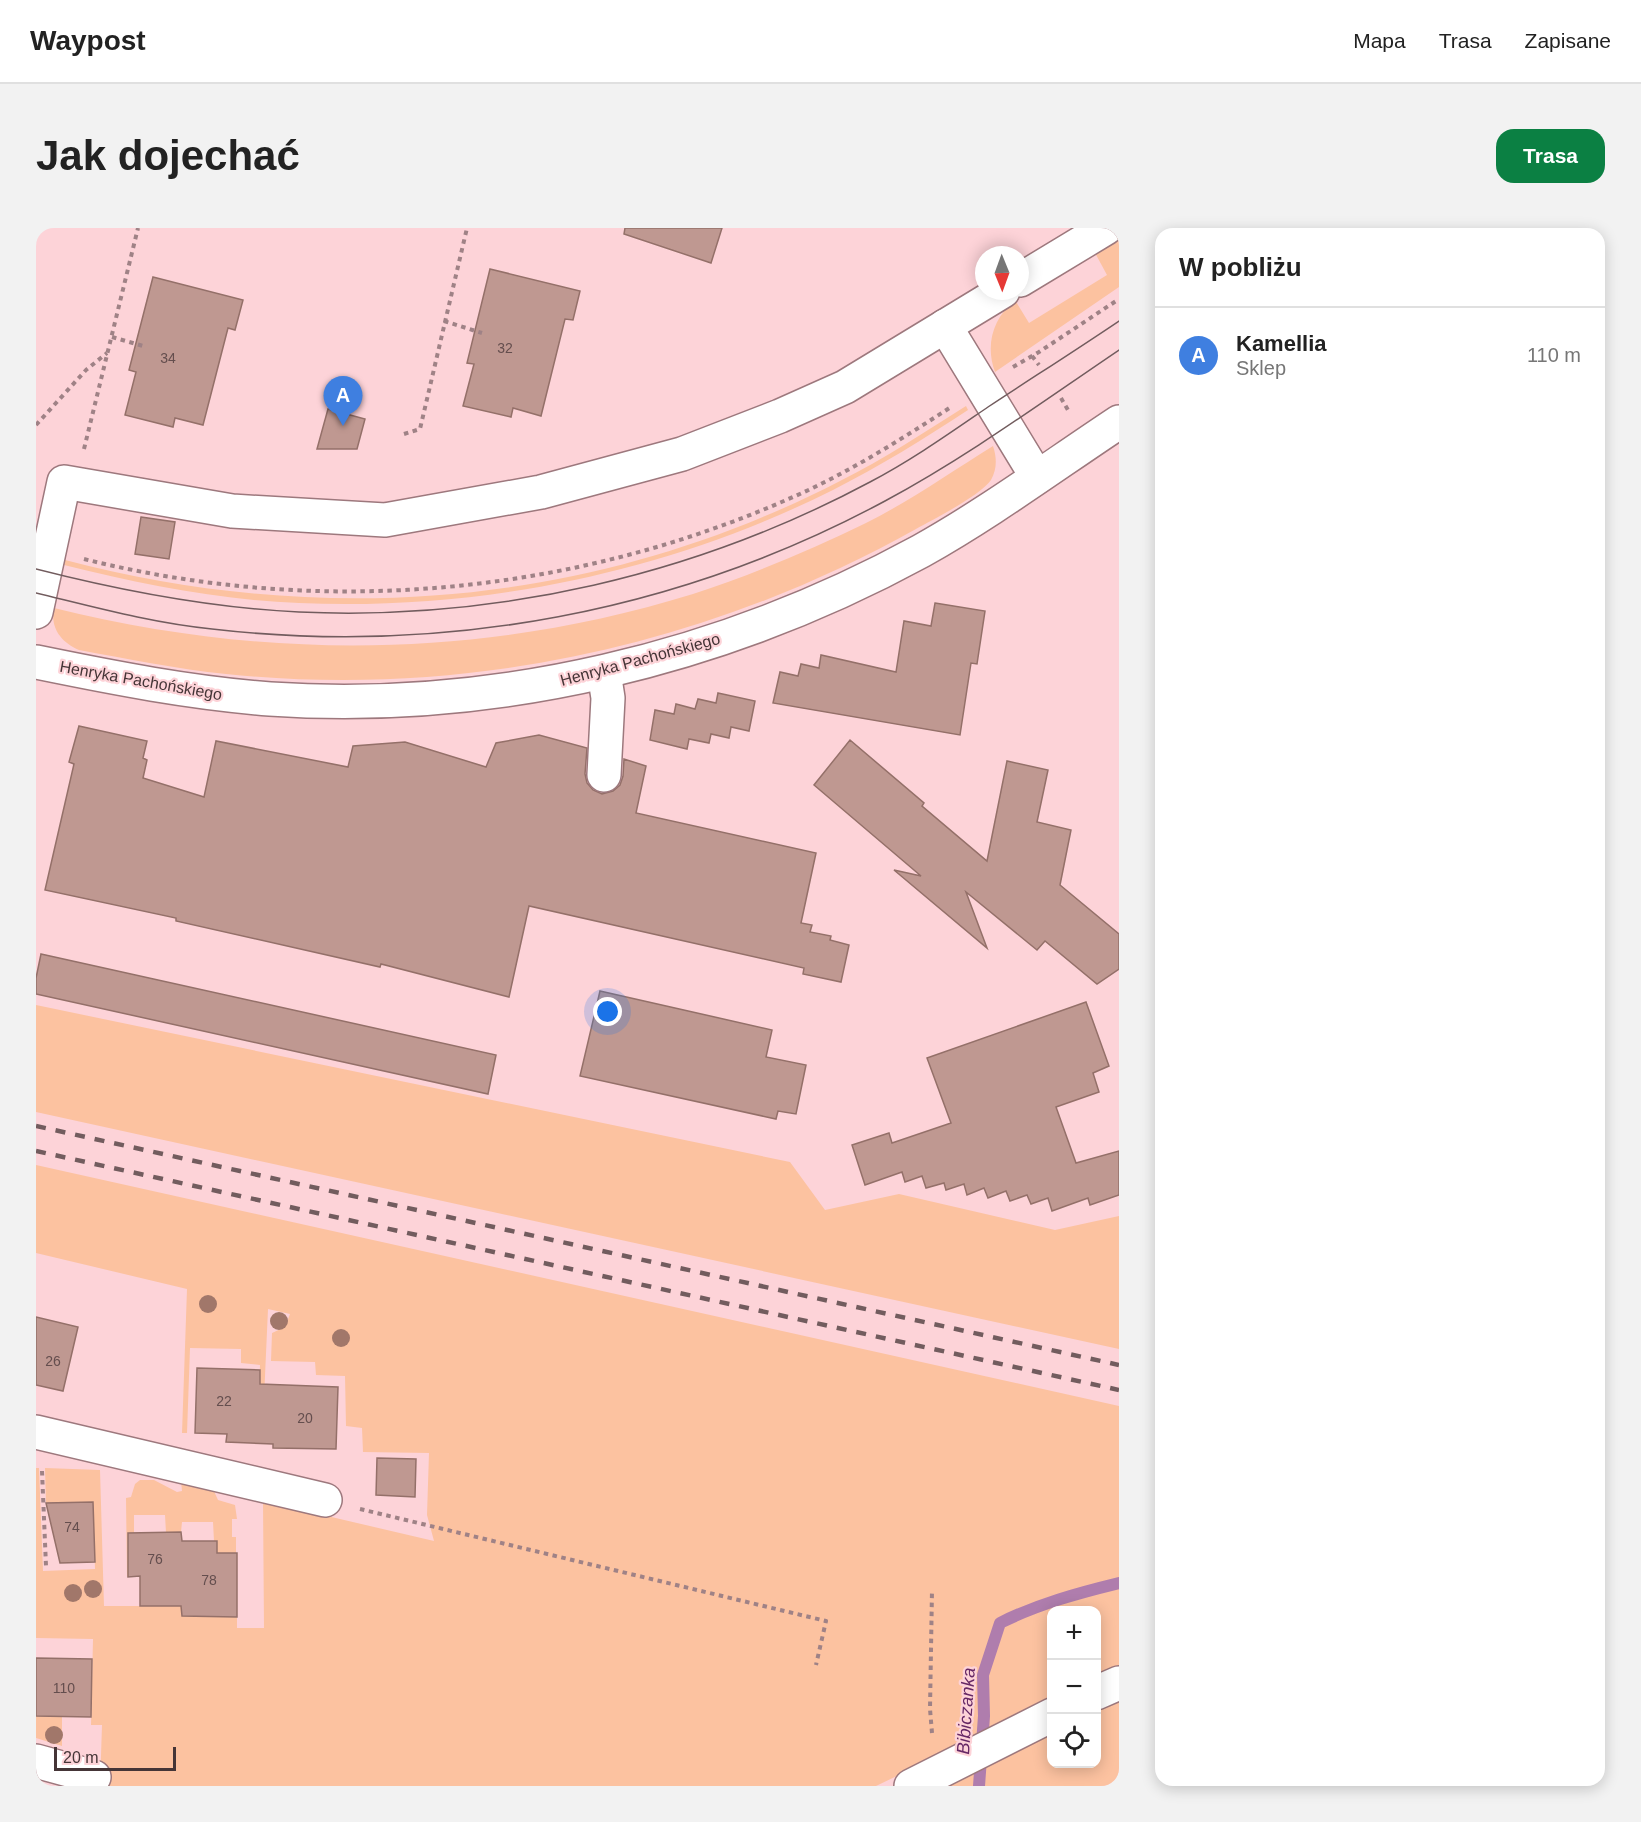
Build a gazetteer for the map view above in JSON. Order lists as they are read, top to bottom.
{
  "streets": {
    "street": ["Henryka Pachońskiego"]
  },
  "water": ["Bibiczanka"],
  "house_numbers": [
    "32",
    "34",
    "26",
    "22",
    "20",
    "74",
    "76",
    "78",
    "110"
  ],
  "scale_bar": "20 m",
  "north": "bottom",
  "page": {
    "header": "Waypost",
    "nav": ["Mapa", "Trasa", "Zapisane"],
    "buttons": "Trasa",
    "title": "Jak dojechać",
    "heading": "W pobliżu",
    "list": [
      {
        "mark": "A",
        "name": "Kamellia",
        "note": "Sklep",
        "value": "110 m"
      }
    ],
    "pins": "A",
    "map_buttons": ["+", "−"],
    "scale": "20 m"
  }
}
